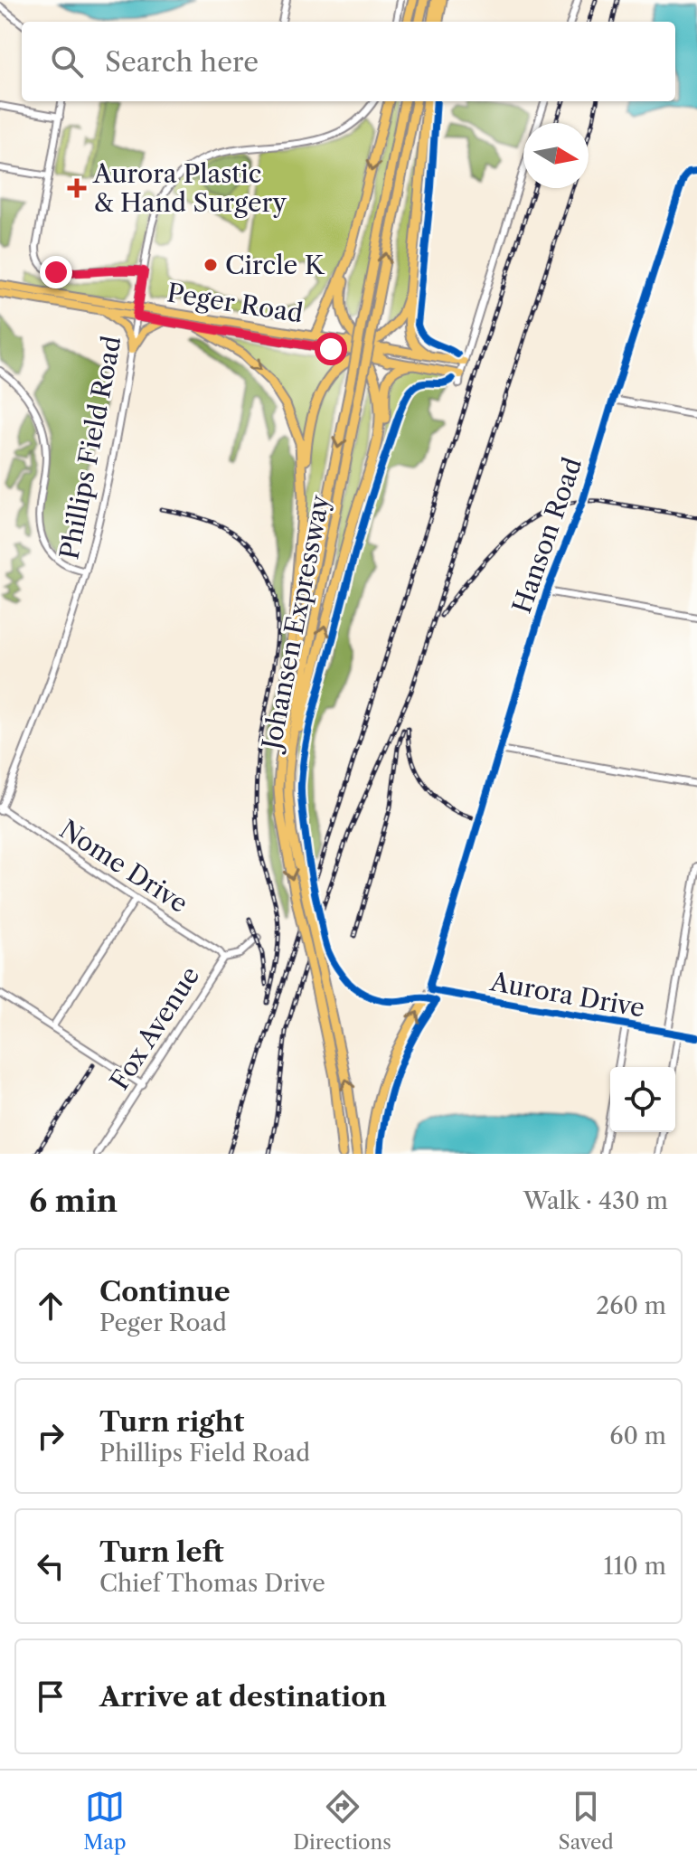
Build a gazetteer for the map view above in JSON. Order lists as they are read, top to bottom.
{
  "streets": {
    "highway": ["Johansen Expressway"],
    "main road": ["Peger Road"],
    "street": [
      "Phillips Field Road",
      "Hanson Road",
      "Nome Drive",
      "Aurora Drive",
      "Fox Avenue"
    ]
  },
  "crossings": [
    ["Peger Road", "Phillips Field Road"],
    ["Phillips Field Road", "Nome Drive"],
    ["Hanson Road", "Aurora Drive"],
    ["Nome Drive", "Fox Avenue"]
  ],
  "places": {
    "health": ["Aurora Plastic & Hand Surgery"],
    "other": ["Circle K"]
  },
  "north": "right",
  "page": {
    "search": "Search here",
    "heading": ["6 min", "Walk · 430 m"],
    "list": [
      ["Continue", "Peger Road", "260 m"],
      ["Turn right", "Phillips Field Road", "60 m"],
      ["Turn left", "Chief Thomas Drive", "110 m"],
      "Arrive at destination"
    ],
    "nav": ["Map", "Directions", "Saved"]
  }
}
